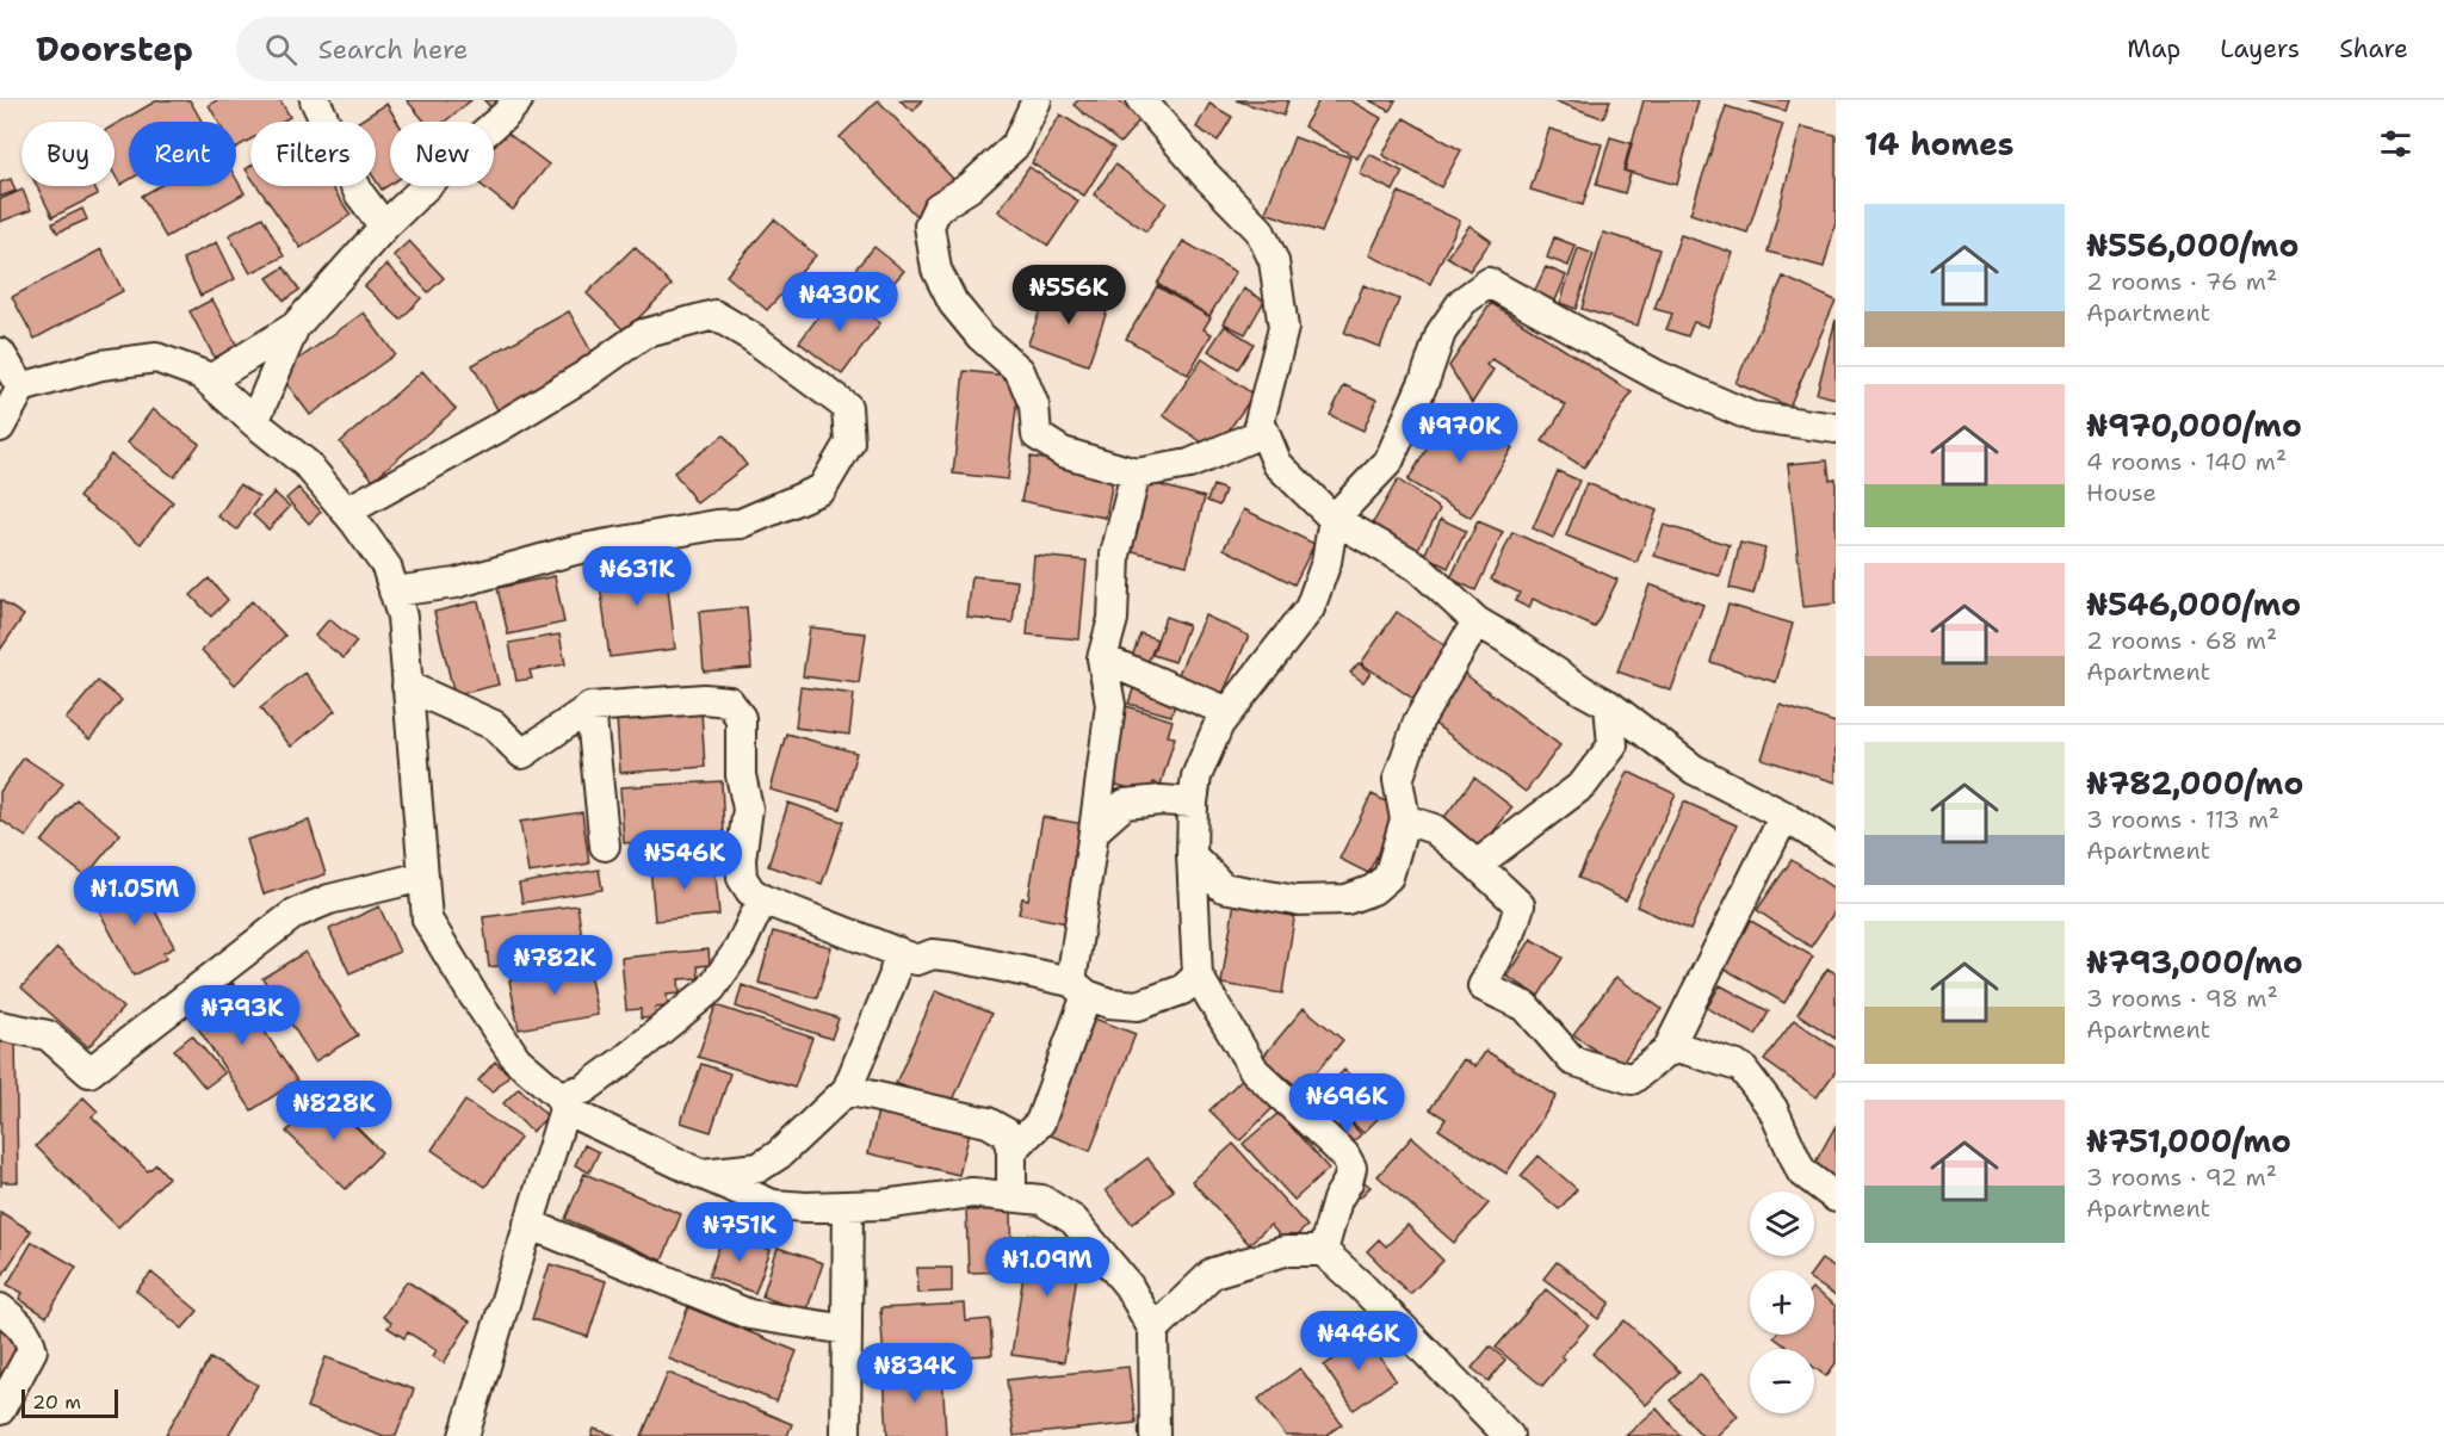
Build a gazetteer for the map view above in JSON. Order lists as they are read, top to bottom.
{
  "scale_bar": "20 m",
  "page": {
    "header": "Doorstep",
    "search": "Search here",
    "nav": ["Map", "Layers", "Share"],
    "heading": "14 homes",
    "chip": [
      "Buy",
      "Rent",
      "Filters",
      "New"
    ],
    "list": [
      {
        "name": "₦556,000/mo",
        "note": "2 rooms · 76 m² · Apartment"
      },
      {
        "name": "₦970,000/mo",
        "note": "4 rooms · 140 m² · House"
      },
      {
        "name": "₦546,000/mo",
        "note": "2 rooms · 68 m² · Apartment"
      },
      {
        "name": "₦782,000/mo",
        "note": "3 rooms · 113 m² · Apartment"
      },
      {
        "name": "₦793,000/mo",
        "note": "3 rooms · 98 m² · Apartment"
      },
      {
        "name": "₦751,000/mo",
        "note": "3 rooms · 92 m² · Apartment"
      }
    ],
    "price": [
      "₦556K",
      "₦430K",
      "₦970K",
      "₦631K",
      "₦546K",
      "₦1.05M",
      "₦782K",
      "₦793K",
      "₦696K",
      "₦828K",
      "₦751K",
      "₦1.09M",
      "₦446K",
      "₦834K"
    ],
    "map_buttons": ["+", "−"],
    "scale": "20 m"
  }
}
